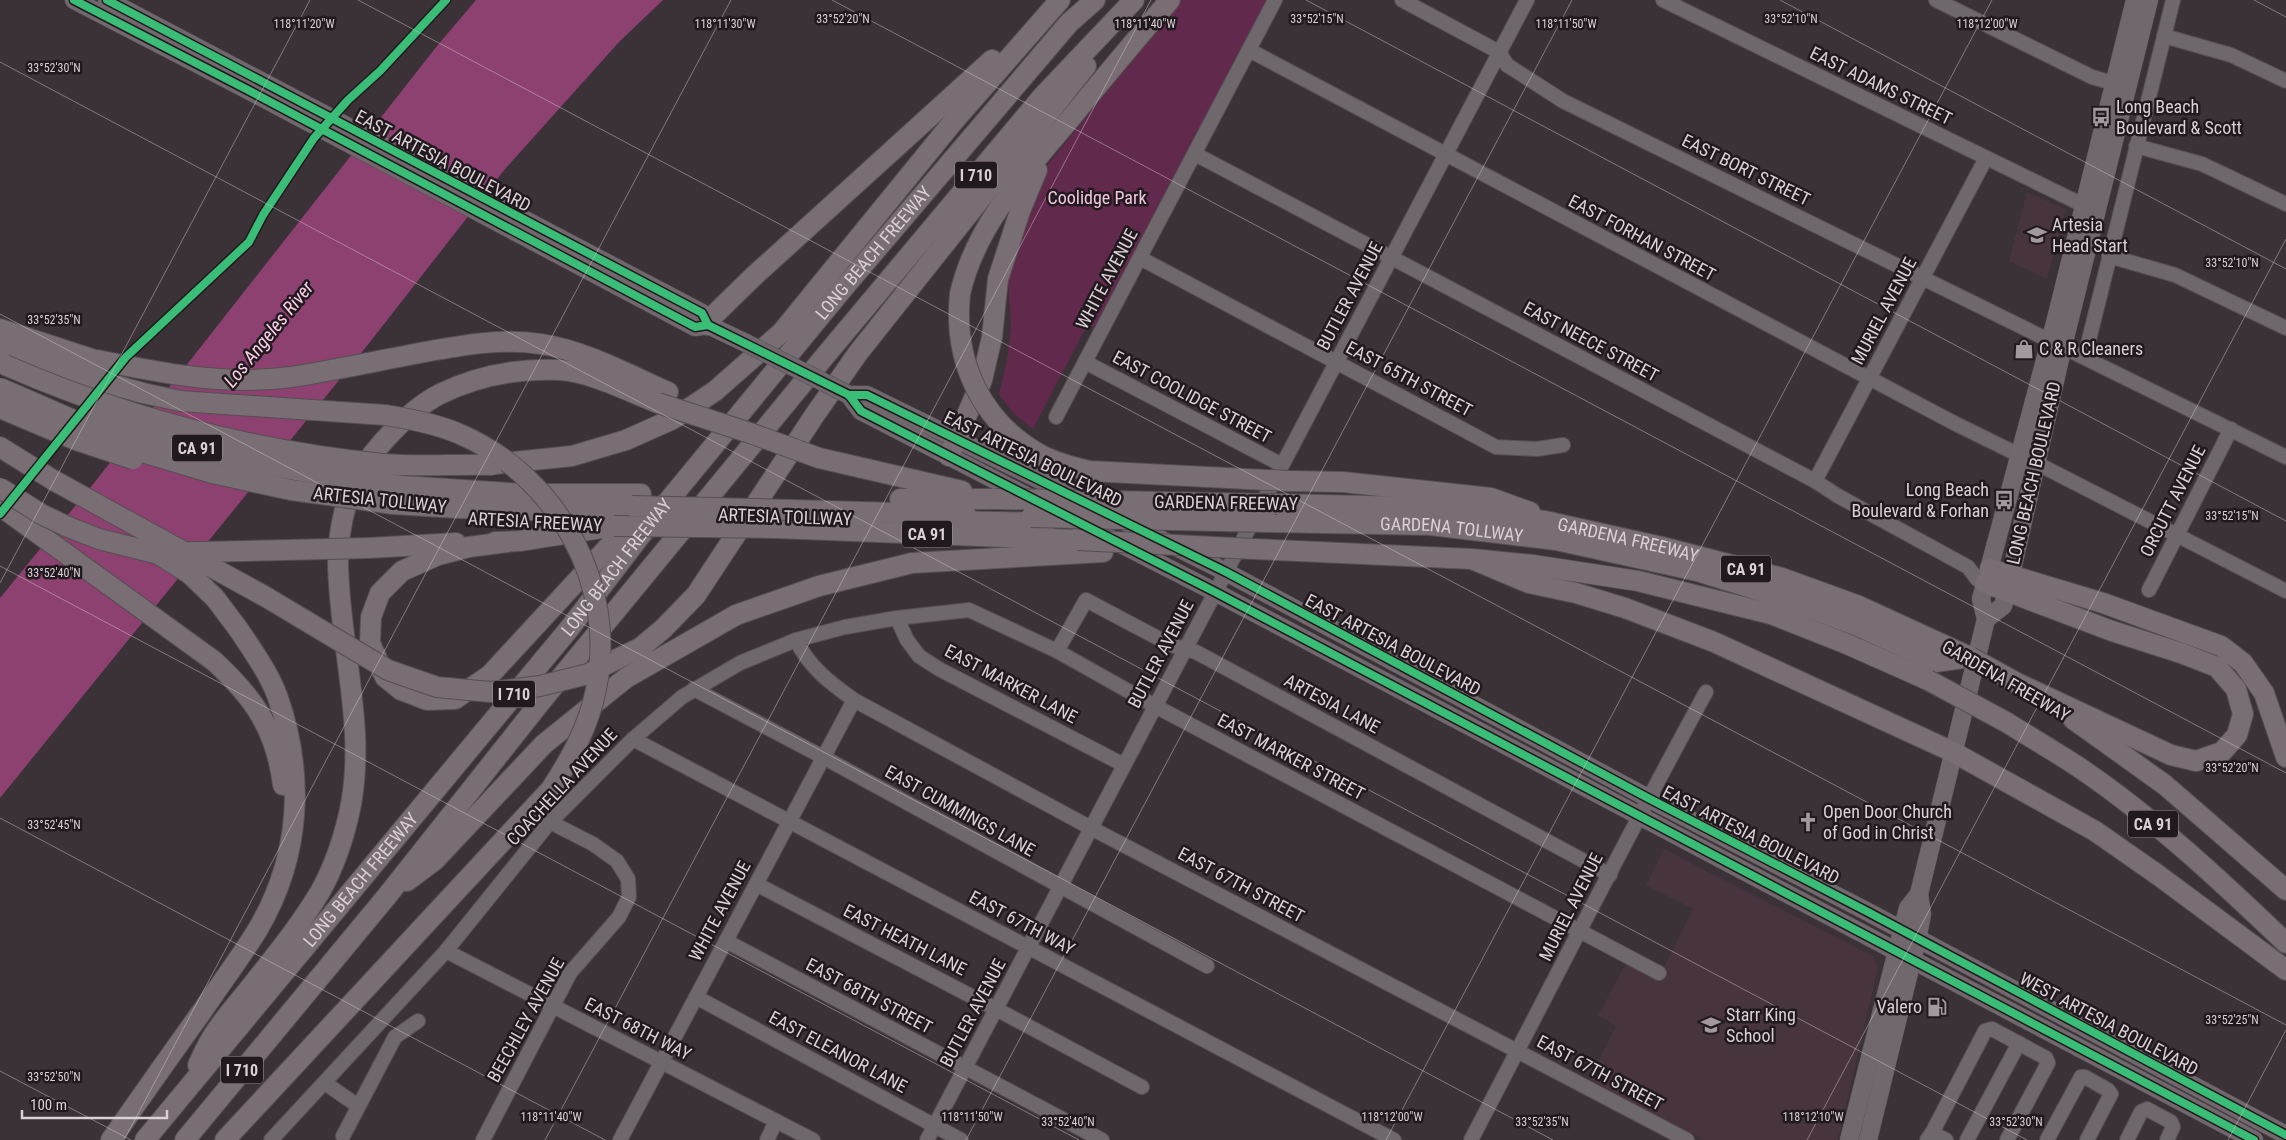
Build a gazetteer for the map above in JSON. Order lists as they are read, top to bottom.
{
  "streets": {
    "highway": [
      "I 710",
      "LONG BEACH FREEWAY",
      "CA 91",
      "ARTESIA TOLLWAY",
      "GARDENA FREEWAY",
      "ARTESIA FREEWAY",
      "GARDENA TOLLWAY"
    ],
    "main road": ["EAST ARTESIA BOULEVARD", "LONG BEACH BOULEVARD", "WEST ARTESIA BOULEVARD"],
    "street": [
      "EAST ADAMS STREET",
      "EAST BORT STREET",
      "EAST FORHAN STREET",
      "WHITE AVENUE",
      "BUTLER AVENUE",
      "MURIEL AVENUE",
      "EAST NEECE STREET",
      "EAST 65TH STREET",
      "EAST COOLIDGE STREET",
      "ORCUTT AVENUE",
      "EAST MARKER LANE",
      "ARTESIA LANE",
      "EAST MARKER STREET",
      "COACHELLA AVENUE",
      "EAST CUMMINGS LANE",
      "EAST 67TH STREET",
      "EAST 67TH WAY",
      "EAST HEATH LANE",
      "EAST 68TH STREET",
      "BEECHLEY AVENUE",
      "EAST 68TH WAY",
      "EAST ELEANOR LANE"
    ]
  },
  "crossings": [
    ["EAST ADAMS STREET", "MURIEL AVENUE"],
    ["EAST ADAMS STREET", "LONG BEACH BOULEVARD"],
    ["EAST ARTESIA BOULEVARD", "BUTLER AVENUE"],
    ["EAST ARTESIA BOULEVARD", "MURIEL AVENUE"],
    ["EAST ARTESIA BOULEVARD", "LONG BEACH BOULEVARD"],
    ["EAST ARTESIA BOULEVARD", "WEST ARTESIA BOULEVARD"],
    ["EAST BORT STREET", "BUTLER AVENUE"],
    ["EAST BORT STREET", "MURIEL AVENUE"],
    ["EAST BORT STREET", "LONG BEACH BOULEVARD"],
    ["EAST BORT STREET", "ORCUTT AVENUE"],
    ["EAST FORHAN STREET", "WHITE AVENUE"],
    ["EAST FORHAN STREET", "BUTLER AVENUE"],
    ["EAST FORHAN STREET", "MURIEL AVENUE"],
    ["EAST FORHAN STREET", "LONG BEACH BOULEVARD"],
    ["WHITE AVENUE", "EAST NEECE STREET"],
    ["WHITE AVENUE", "EAST 65TH STREET"],
    ["WHITE AVENUE", "EAST COOLIDGE STREET"],
    ["WHITE AVENUE", "EAST CUMMINGS LANE"],
    ["WHITE AVENUE", "EAST 67TH STREET"],
    ["WHITE AVENUE", "EAST 67TH WAY"],
    ["WHITE AVENUE", "EAST HEATH LANE"],
    ["WHITE AVENUE", "EAST 68TH STREET"],
    ["WHITE AVENUE", "EAST 68TH WAY"],
    ["WHITE AVENUE", "EAST ELEANOR LANE"],
    ["BUTLER AVENUE", "EAST NEECE STREET"],
    ["BUTLER AVENUE", "EAST 65TH STREET"],
    ["BUTLER AVENUE", "EAST COOLIDGE STREET"],
    ["BUTLER AVENUE", "EAST MARKER LANE"],
    ["BUTLER AVENUE", "ARTESIA LANE"],
    ["BUTLER AVENUE", "EAST MARKER STREET"],
    ["BUTLER AVENUE", "EAST CUMMINGS LANE"],
    ["BUTLER AVENUE", "EAST 67TH STREET"],
    ["BUTLER AVENUE", "EAST 67TH WAY"],
    ["BUTLER AVENUE", "EAST HEATH LANE"],
    ["BUTLER AVENUE", "EAST 68TH STREET"],
    ["BUTLER AVENUE", "EAST ELEANOR LANE"],
    ["MURIEL AVENUE", "EAST NEECE STREET"],
    ["MURIEL AVENUE", "ARTESIA LANE"],
    ["MURIEL AVENUE", "EAST MARKER STREET"],
    ["MURIEL AVENUE", "EAST 67TH STREET"],
    ["EAST NEECE STREET", "LONG BEACH BOULEVARD"],
    ["LONG BEACH BOULEVARD", "WEST ARTESIA BOULEVARD"],
    ["ARTESIA TOLLWAY", "ARTESIA FREEWAY"],
    ["ARTESIA TOLLWAY", "GARDENA TOLLWAY"],
    ["GARDENA FREEWAY", "ARTESIA FREEWAY"],
    ["GARDENA FREEWAY", "GARDENA TOLLWAY"],
    ["EAST MARKER LANE", "EAST MARKER STREET"],
    ["EAST MARKER LANE", "COACHELLA AVENUE"],
    ["ARTESIA LANE", "EAST MARKER STREET"],
    ["EAST MARKER STREET", "COACHELLA AVENUE"],
    ["COACHELLA AVENUE", "EAST CUMMINGS LANE"],
    ["COACHELLA AVENUE", "EAST 67TH STREET"],
    ["COACHELLA AVENUE", "EAST 67TH WAY"],
    ["COACHELLA AVENUE", "BEECHLEY AVENUE"],
    ["COACHELLA AVENUE", "EAST 68TH WAY"],
    ["BEECHLEY AVENUE", "EAST 68TH WAY"]
  ],
  "water": ["Los Angeles River"],
  "parks": ["Coolidge Park"],
  "places": {
    "bus stop": ["Long Beach Boulevard & Scott", "Long Beach Boulevard & Forhan"],
    "school or university": ["Artesia Head Start", "Starr King School"],
    "shop": ["C & R Cleaners"],
    "church": ["Open Door Church of God in Christ"],
    "fuel station": ["Valero"]
  },
  "scale_bar": "100 m",
  "coordinates": [
    "33°52'20\"N",
    "33°52'15\"N",
    "33°52'10\"N",
    "118°11'20\"W",
    "118°11'30\"W",
    "118°11'40\"W",
    "118°11'50\"W",
    "118°12'00\"W",
    "33°52'30\"N",
    "33°52'35\"N",
    "33°52'40\"N",
    "33°52'45\"N",
    "33°52'25\"N",
    "33°52'50\"N",
    "118°12'10\"W"
  ]
}
